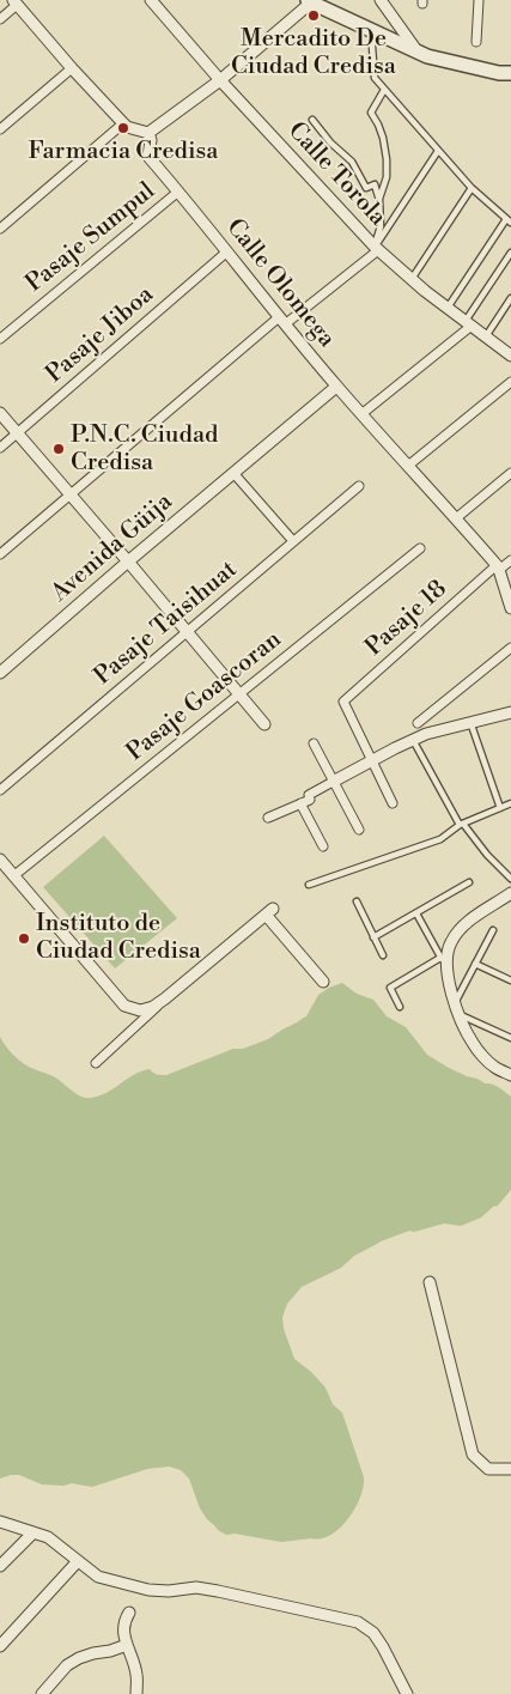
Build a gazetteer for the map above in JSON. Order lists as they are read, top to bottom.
{
  "streets": {
    "street": [
      "Calle Torola",
      "Pasaje Sumpul",
      "Calle Olomega",
      "Pasaje Jiboa",
      "Avenida Güija",
      "Pasaje 18",
      "Pasaje Taisihuat",
      "Pasaje Goascoran"
    ]
  },
  "crossings": [
    ["Pasaje Sumpul", "Calle Olomega"],
    ["Calle Olomega", "Pasaje Jiboa"],
    ["Calle Olomega", "Avenida Güija"],
    ["Calle Olomega", "Pasaje 18"]
  ],
  "places": [
    "Mercadito De Ciudad Credisa",
    "Farmacia Credisa",
    "P.N.C. Ciudad Credisa",
    "Instituto de Ciudad Credisa"
  ]
}
